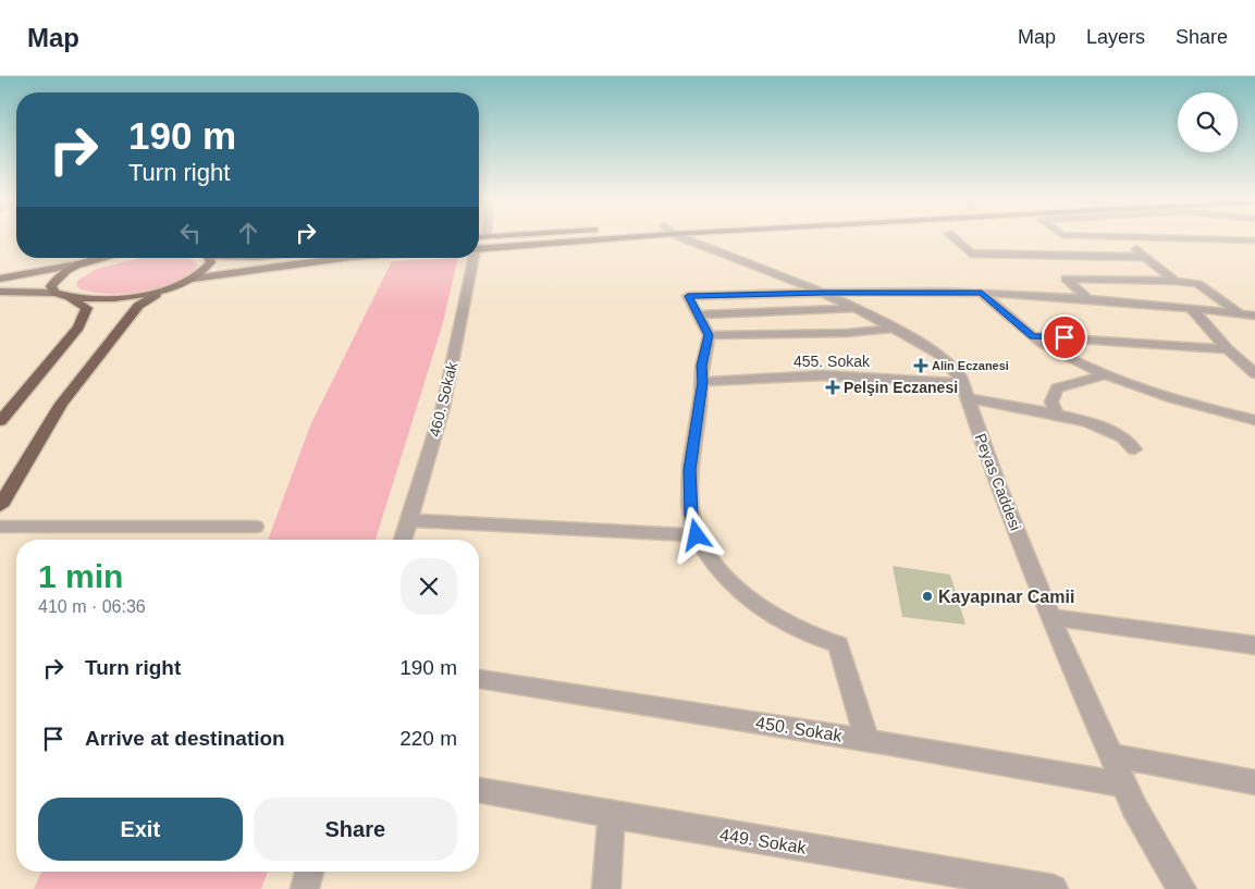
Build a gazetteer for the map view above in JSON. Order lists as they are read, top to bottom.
{
  "streets": {
    "street": [
      "455. Sokak",
      "460. Sokak",
      "Peyas Caddesi",
      "450. Sokak",
      "449. Sokak"
    ]
  },
  "crossings": [
    ["455. Sokak", "Peyas Caddesi"],
    ["Peyas Caddesi", "450. Sokak"]
  ],
  "places": {
    "health": ["Alin Eczanesi", "Pelşin Eczanesi"],
    "other": ["Kayapınar Camii"]
  },
  "page": {
    "header": "Map",
    "nav": ["Map", "Layers", "Share"],
    "turn": ["190 m", "Turn right"],
    "heading": ["1 min", "410 m · 06:36"],
    "list": [
      {
        "name": "Turn right",
        "value": "190 m"
      },
      {
        "name": "Arrive at destination",
        "value": "220 m"
      }
    ],
    "buttons": ["Exit", "Share"]
  }
}
